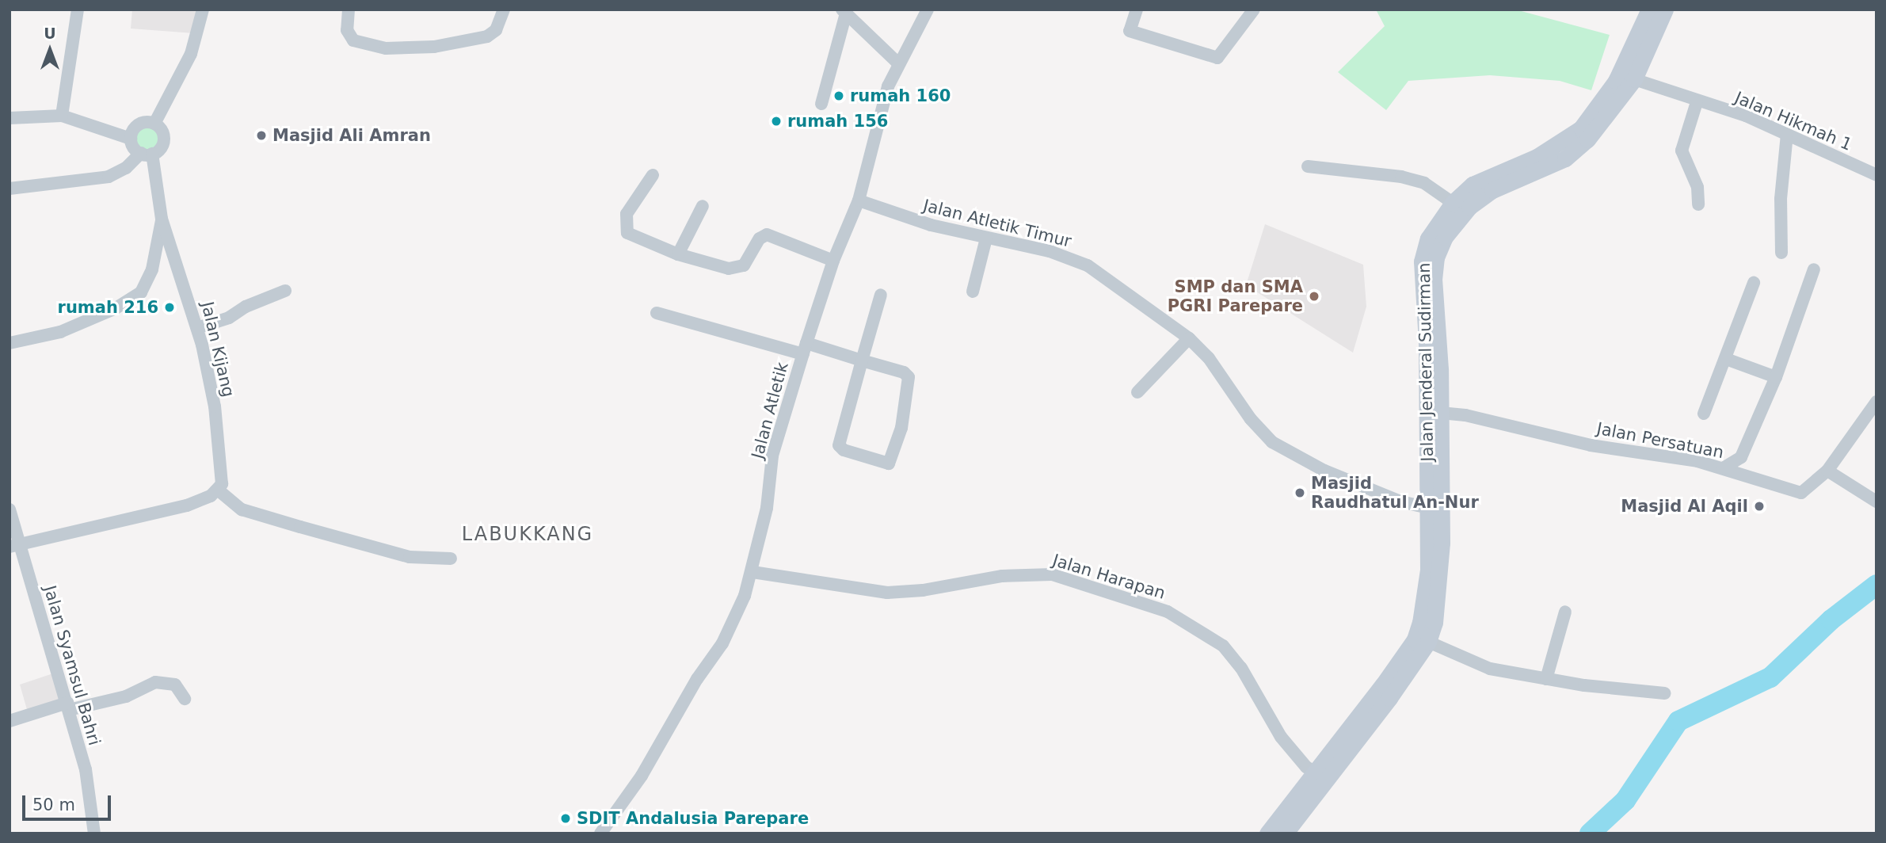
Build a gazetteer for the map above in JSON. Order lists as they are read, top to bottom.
{
  "streets": {
    "main road": ["Jalan Jenderal Sudirman"],
    "street": [
      "Jalan Hikmah 1",
      "Jalan Atletik Timur",
      "Jalan Kijang",
      "Jalan Atletik",
      "Jalan Persatuan",
      "Jalan Harapan",
      "Jalan Syamsul Bahri"
    ]
  },
  "crossings": [
    ["Jalan Hikmah 1", "Jalan Jenderal Sudirman"],
    ["Jalan Atletik Timur", "Jalan Jenderal Sudirman"],
    ["Jalan Atletik Timur", "Jalan Atletik"],
    ["Jalan Jenderal Sudirman", "Jalan Persatuan"],
    ["Jalan Jenderal Sudirman", "Jalan Harapan"],
    ["Jalan Atletik", "Jalan Harapan"]
  ],
  "districts": ["LABUKKANG"],
  "places": [
    "rumah 160",
    "rumah 156",
    "Masjid Ali Amran",
    "SMP dan SMA PGRI Parepare",
    "rumah 216",
    "Masjid Raudhatul An-Nur",
    "Masjid Al Aqil",
    "SDIT Andalusia Parepare"
  ],
  "scale_bar": "50 m",
  "north": "top"
}
